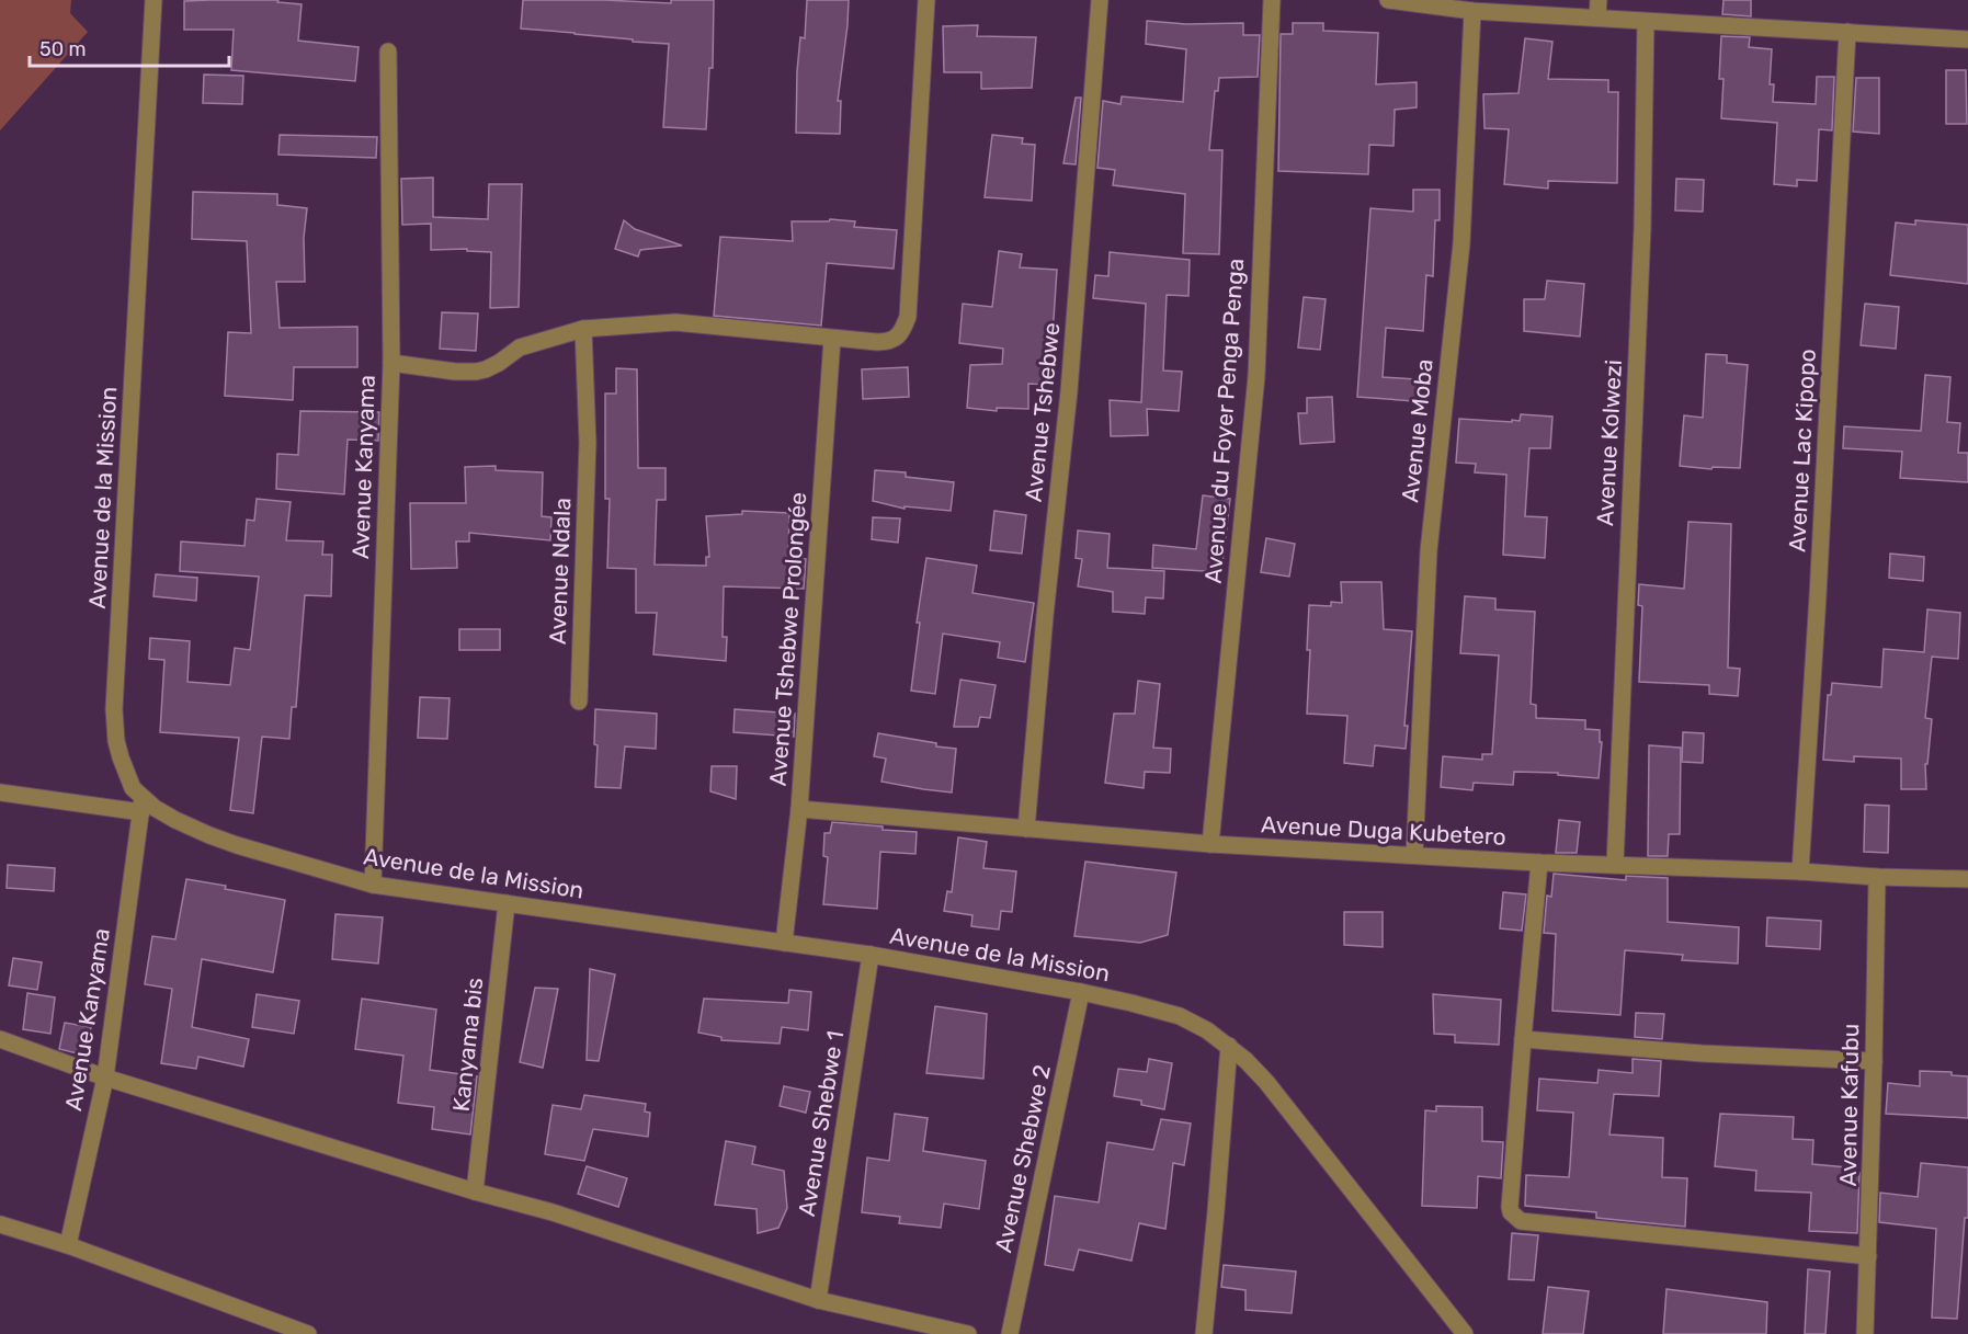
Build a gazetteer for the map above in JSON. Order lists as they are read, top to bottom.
{
  "streets": {
    "street": [
      "Avenue Tshebwe",
      "Avenue du Foyer Penga Penga",
      "Avenue Moba",
      "Avenue Kolwezi",
      "Avenue Lac Kipopo",
      "Avenue Kanyama",
      "Avenue de la Mission",
      "Avenue Ndala",
      "Avenue Tshebwe Prolongée",
      "Avenue Duga Kubetero",
      "Kanyama bis",
      "Avenue Kafubu",
      "Avenue Shebwe 1",
      "Avenue Shebwe 2"
    ]
  },
  "crossings": [
    ["Avenue Tshebwe", "Avenue Duga Kubetero"],
    ["Avenue du Foyer Penga Penga", "Avenue Duga Kubetero"],
    ["Avenue Moba", "Avenue Duga Kubetero"],
    ["Avenue Kolwezi", "Avenue Duga Kubetero"],
    ["Avenue Lac Kipopo", "Avenue Duga Kubetero"],
    ["Avenue Kanyama", "Avenue de la Mission"],
    ["Avenue de la Mission", "Avenue Tshebwe Prolongée"],
    ["Avenue de la Mission", "Kanyama bis"],
    ["Avenue de la Mission", "Avenue Shebwe 1"],
    ["Avenue de la Mission", "Avenue Shebwe 2"],
    ["Avenue Tshebwe Prolongée", "Avenue Duga Kubetero"],
    ["Avenue Duga Kubetero", "Avenue Kafubu"]
  ],
  "scale_bar": "50 m"
}
